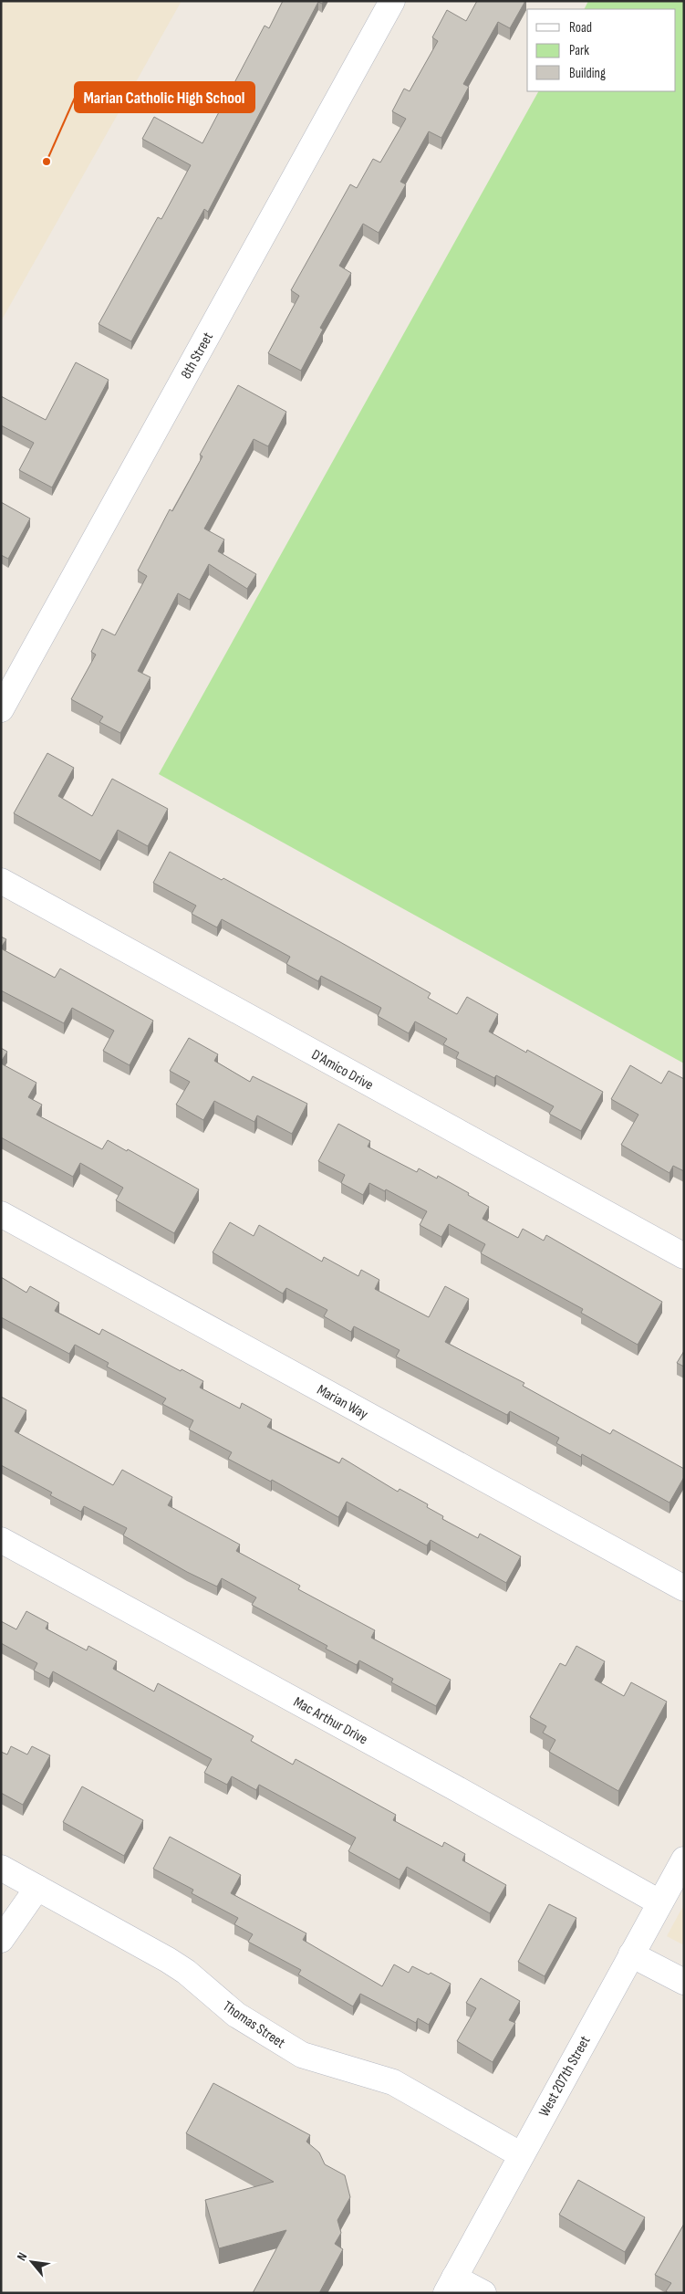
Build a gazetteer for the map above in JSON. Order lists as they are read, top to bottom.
{
  "streets": {
    "street": [
      "8th Street",
      "D'Amico Drive",
      "Marian Way",
      "Mac Arthur Drive",
      "Thomas Street",
      "West 207th Street"
    ]
  },
  "crossings": [
    ["Mac Arthur Drive", "West 207th Street"],
    ["Thomas Street", "West 207th Street"]
  ],
  "places": ["Marian Catholic High School"],
  "legend": ["Road", "Park", "Building"],
  "north": "top left"
}
